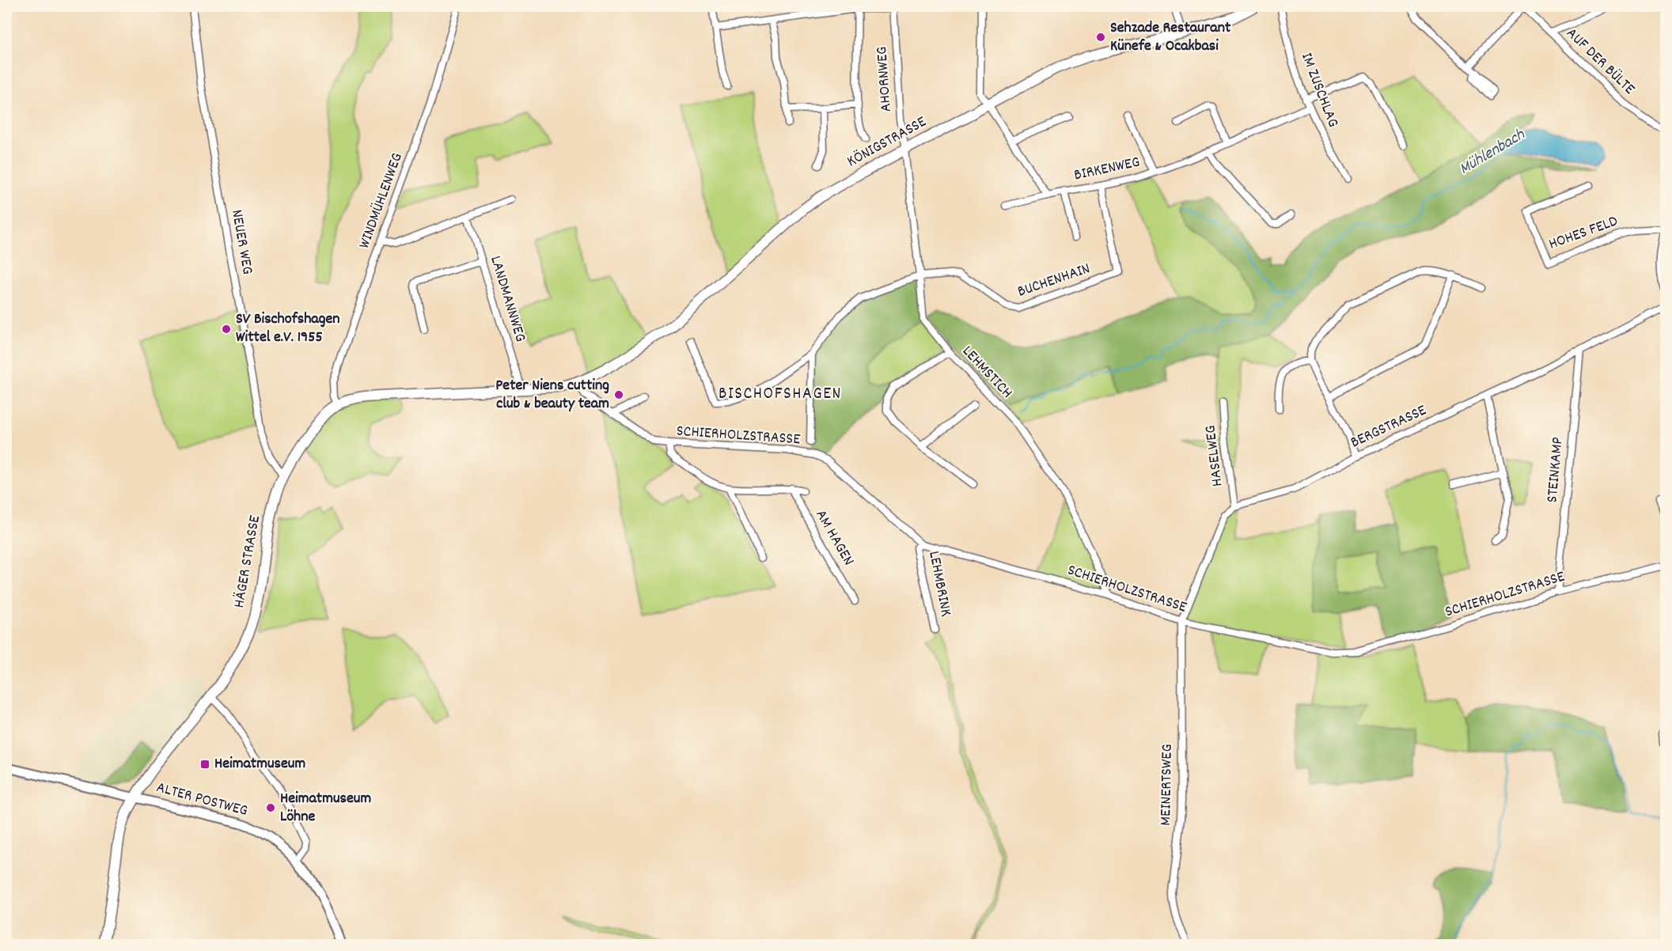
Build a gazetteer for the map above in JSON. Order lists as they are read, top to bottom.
{
  "streets": {
    "main road": ["KÖNIGSTRASSE", "HÄGER STRASSE"],
    "street": [
      "AUF DER BÜLTE",
      "AHORNWEG",
      "IM ZUSCHLAG",
      "BIRKENWEG",
      "WINDMÜHLENWEG",
      "HOHES FELD",
      "NEUER WEG",
      "BUCHENHAIN",
      "LANDMANNWEG",
      "LEHMSTICH",
      "BERGSTRASSE",
      "SCHIERHOLZSTRASSE",
      "HASELWEG",
      "STEINKAMP",
      "AM HAGEN",
      "LEHMBRINK",
      "MEINERTSWEG",
      "ALTER POSTWEG"
    ]
  },
  "crossings": [
    ["AHORNWEG", "KÖNIGSTRASSE"],
    ["AHORNWEG", "LEHMSTICH"],
    ["IM ZUSCHLAG", "BIRKENWEG"],
    ["KÖNIGSTRASSE", "LEHMSTICH"],
    ["KÖNIGSTRASSE", "SCHIERHOLZSTRASSE"],
    ["BIRKENWEG", "BUCHENHAIN"],
    ["WINDMÜHLENWEG", "HÄGER STRASSE"],
    ["NEUER WEG", "HÄGER STRASSE"],
    ["BUCHENHAIN", "LEHMSTICH"],
    ["LEHMSTICH", "SCHIERHOLZSTRASSE"],
    ["BERGSTRASSE", "HASELWEG"],
    ["BERGSTRASSE", "STEINKAMP"],
    ["SCHIERHOLZSTRASSE", "STEINKAMP"],
    ["SCHIERHOLZSTRASSE", "LEHMBRINK"],
    ["SCHIERHOLZSTRASSE", "MEINERTSWEG"],
    ["HÄGER STRASSE", "ALTER POSTWEG"]
  ],
  "districts": ["BISCHOFSHAGEN"],
  "water": ["Mühlenbach"],
  "places": {
    "other": [
      "Sehzade Restaurant Künefe & Ocakbasi",
      "SV Bischofshagen Wittel e.V. 1955",
      "Peter Niens cutting club & beauty team",
      "Heimatmuseum Löhne"
    ],
    "transit": ["Heimatmuseum"]
  }
}
